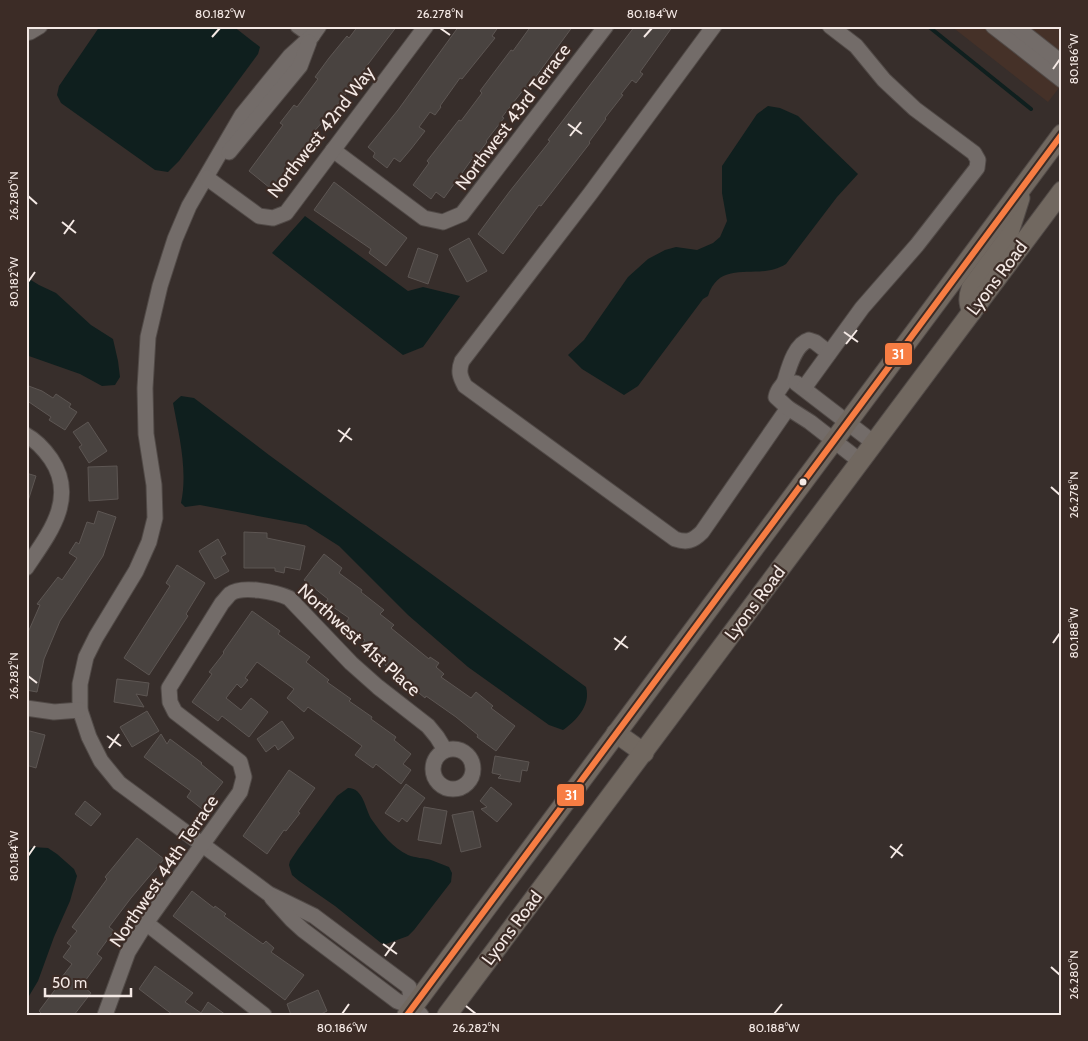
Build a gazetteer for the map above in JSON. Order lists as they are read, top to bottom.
{
  "streets": {
    "main road": ["Lyons Road"],
    "street": [
      "Northwest 43rd Terrace",
      "Northwest 42nd Way",
      "Northwest 41st Place",
      "Northwest 44th Terrace"
    ]
  },
  "crossings": [
    ["Northwest 43rd Terrace", "Northwest 42nd Way"],
    ["Northwest 41st Place", "Northwest 44th Terrace"]
  ],
  "lines": ["transit line 31"],
  "scale_bar": "50 m",
  "coordinates": [
    "80.182°W",
    "26.278°N",
    "80.184°W",
    "80.186°W",
    "26.280°N",
    "80.188°W",
    "26.282°N"
  ]
}
